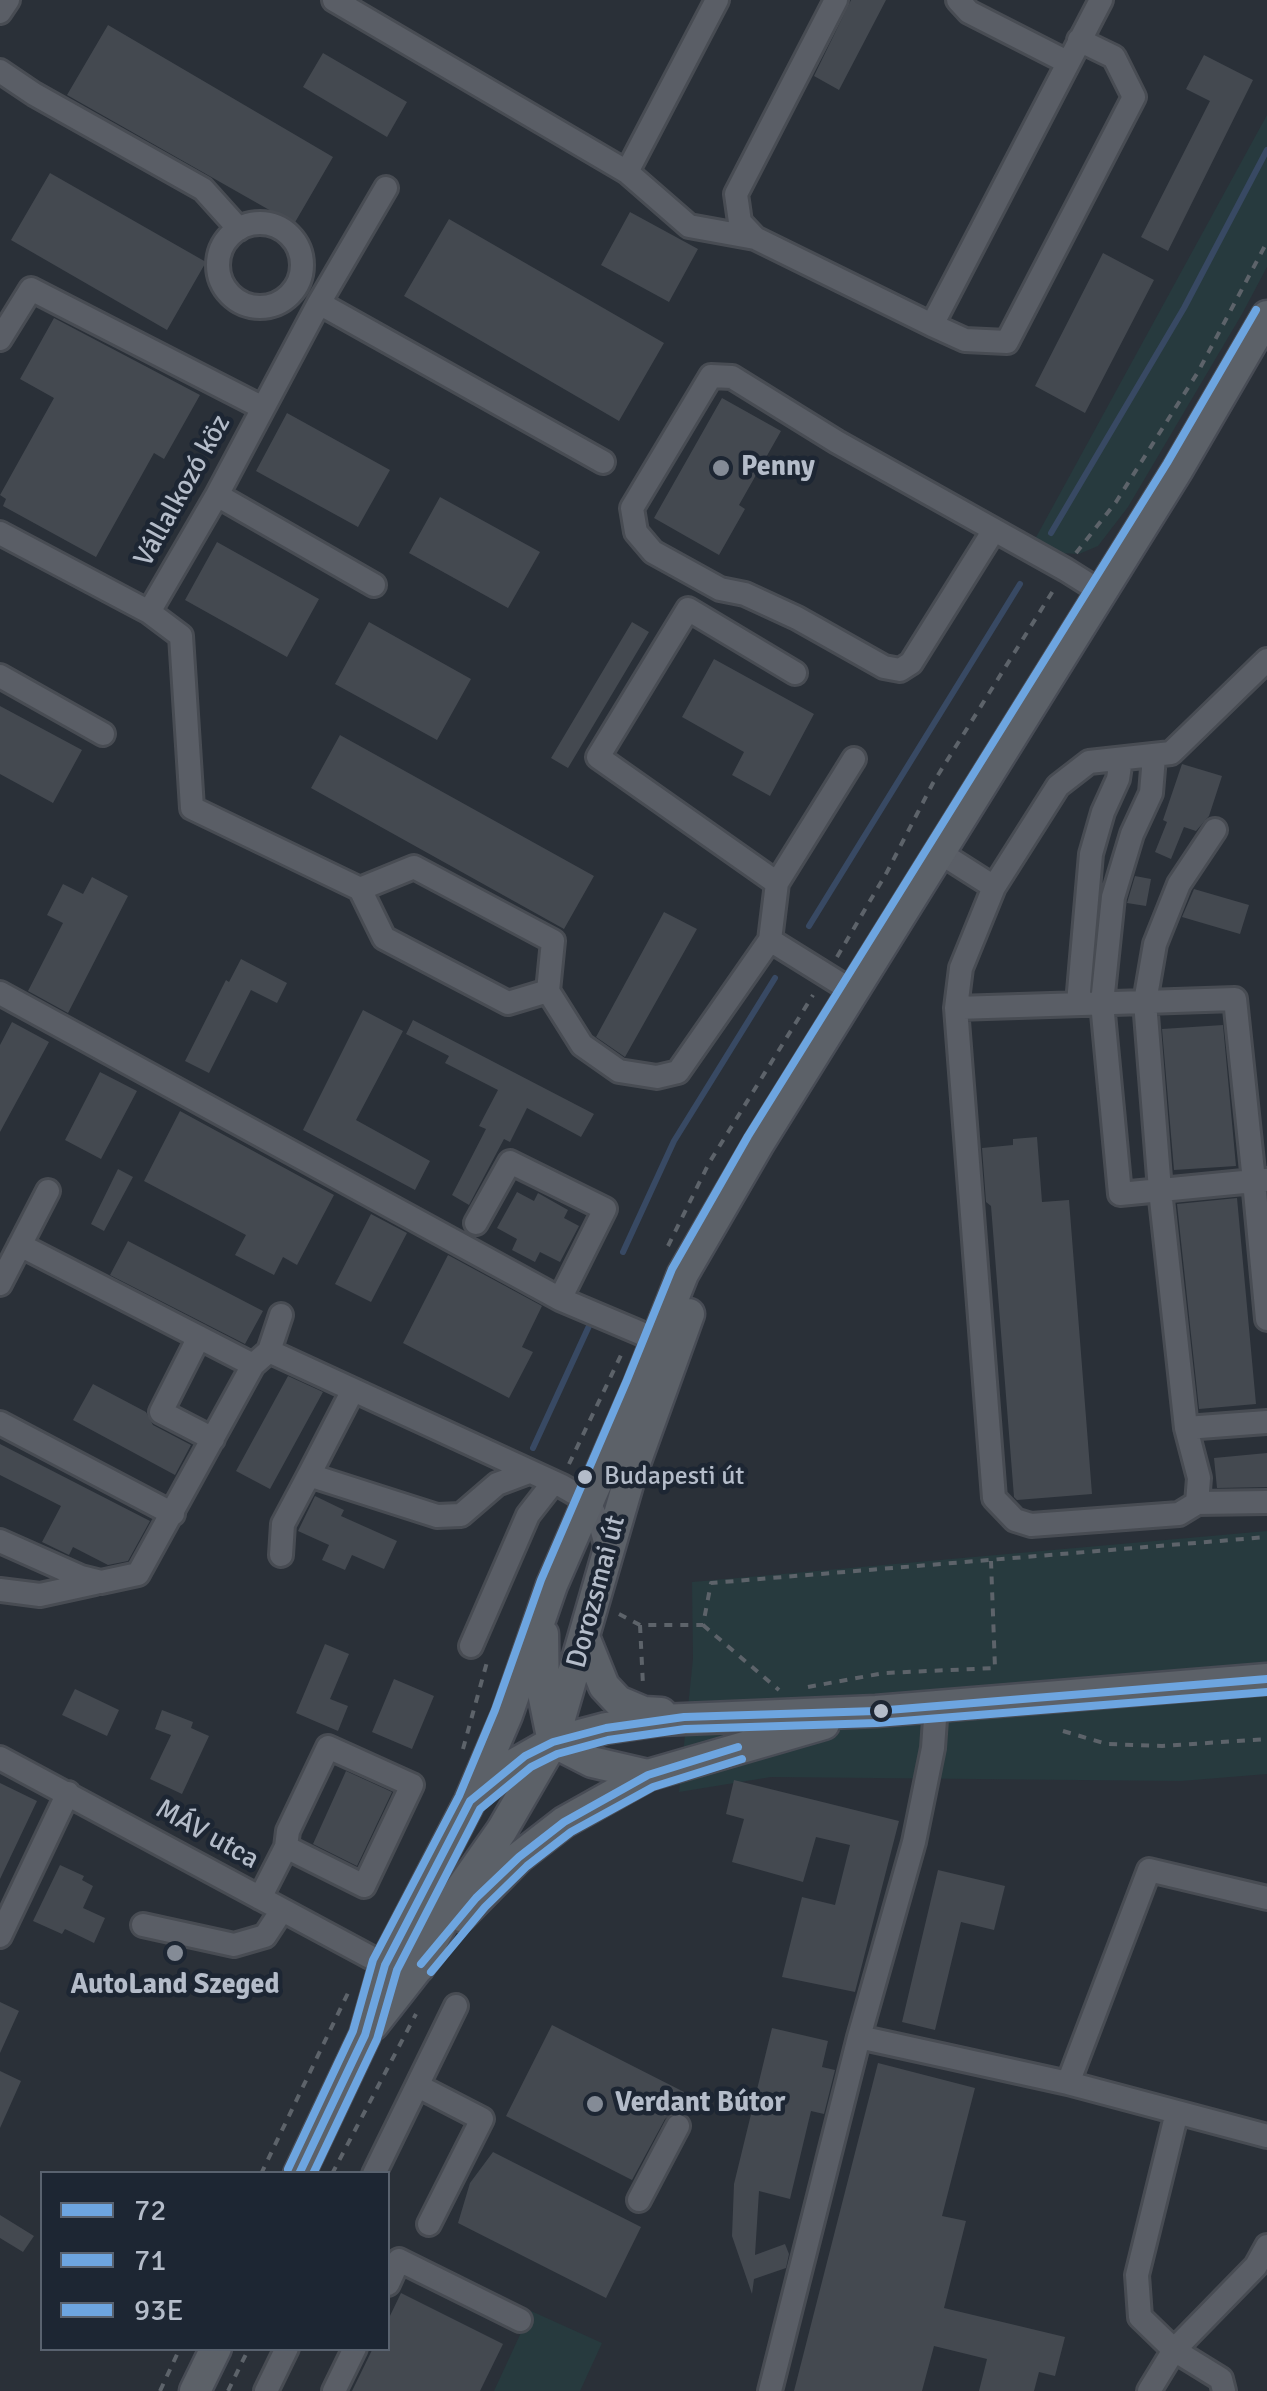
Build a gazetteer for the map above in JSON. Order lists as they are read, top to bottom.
{
  "streets": {
    "main road": ["Dorozsmai út"],
    "street": ["Vállalkozó köz", "MÁV utca"]
  },
  "crossings": [
    ["Dorozsmai út", "MÁV utca"]
  ],
  "places": [
    "Penny",
    "Budapesti út",
    "AutoLand Szeged",
    "Verdant Bútor"
  ],
  "lines": ["transit line 93E", "transit line 72", "transit line 71"],
  "legend": ["72", "71", "93E"]
}
